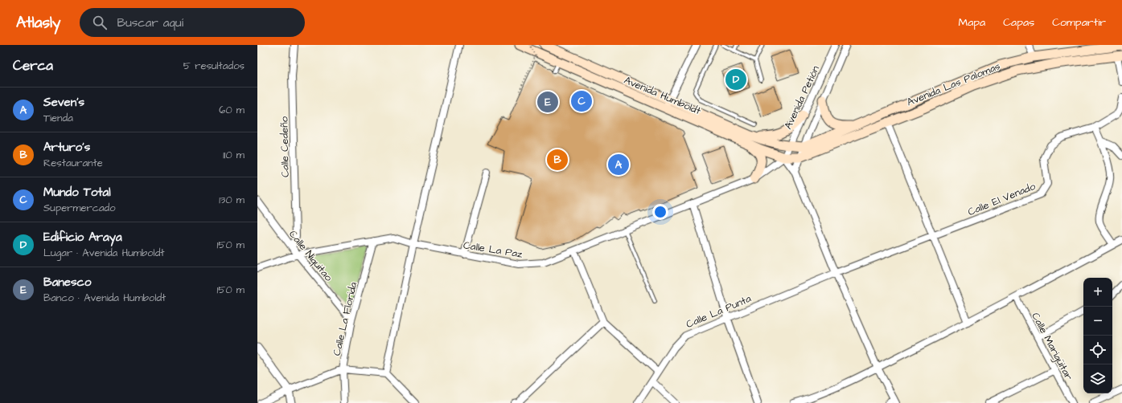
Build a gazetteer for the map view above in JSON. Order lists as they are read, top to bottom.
{
  "streets": {
    "main road": ["Avenida Las Palomas", "Avenida Humboldt"],
    "street": [
      "Avenida Petión",
      "Calle Cedeño",
      "Calle El Venado",
      "Calle La Paz",
      "Calle Niquitao",
      "Calle La Punta",
      "Calle La Florida",
      "Calle Marigüitar"
    ]
  },
  "crossings": [
    ["Avenida Las Palomas", "Avenida Humboldt"],
    ["Avenida Las Palomas", "Avenida Petión"],
    ["Avenida Humboldt", "Avenida Petión"],
    ["Avenida Humboldt", "Calle La Paz"],
    ["Avenida Petión", "Calle La Paz"],
    ["Calle Cedeño", "Calle Niquitao"],
    ["Calle El Venado", "Calle La Punta"],
    ["Calle La Paz", "Calle Niquitao"],
    ["Calle La Paz", "Calle La Florida"],
    ["Calle Niquitao", "Calle La Florida"]
  ],
  "page": {
    "header": "Atlasly",
    "search": "Buscar aquí",
    "nav": ["Mapa", "Capas", "Compartir"],
    "heading": ["Cerca", "5 resultados"],
    "pins": [
      "D",
      "C",
      "E",
      "B",
      "A"
    ],
    "list": [
      {
        "mark": "A",
        "name": "Seven's",
        "note": "Tienda",
        "value": "60 m"
      },
      {
        "mark": "B",
        "name": "Arturo's",
        "note": "Restaurante",
        "value": "110 m"
      },
      {
        "mark": "C",
        "name": "Mundo Total",
        "note": "Supermercado",
        "value": "130 m"
      },
      {
        "mark": "D",
        "name": "Edificio Araya",
        "note": "Lugar · Avenida Humboldt",
        "value": "150 m"
      },
      {
        "mark": "E",
        "name": "Banesco",
        "note": "Banco · Avenida Humboldt",
        "value": "150 m"
      }
    ],
    "map_buttons": ["+", "−"]
  }
}
